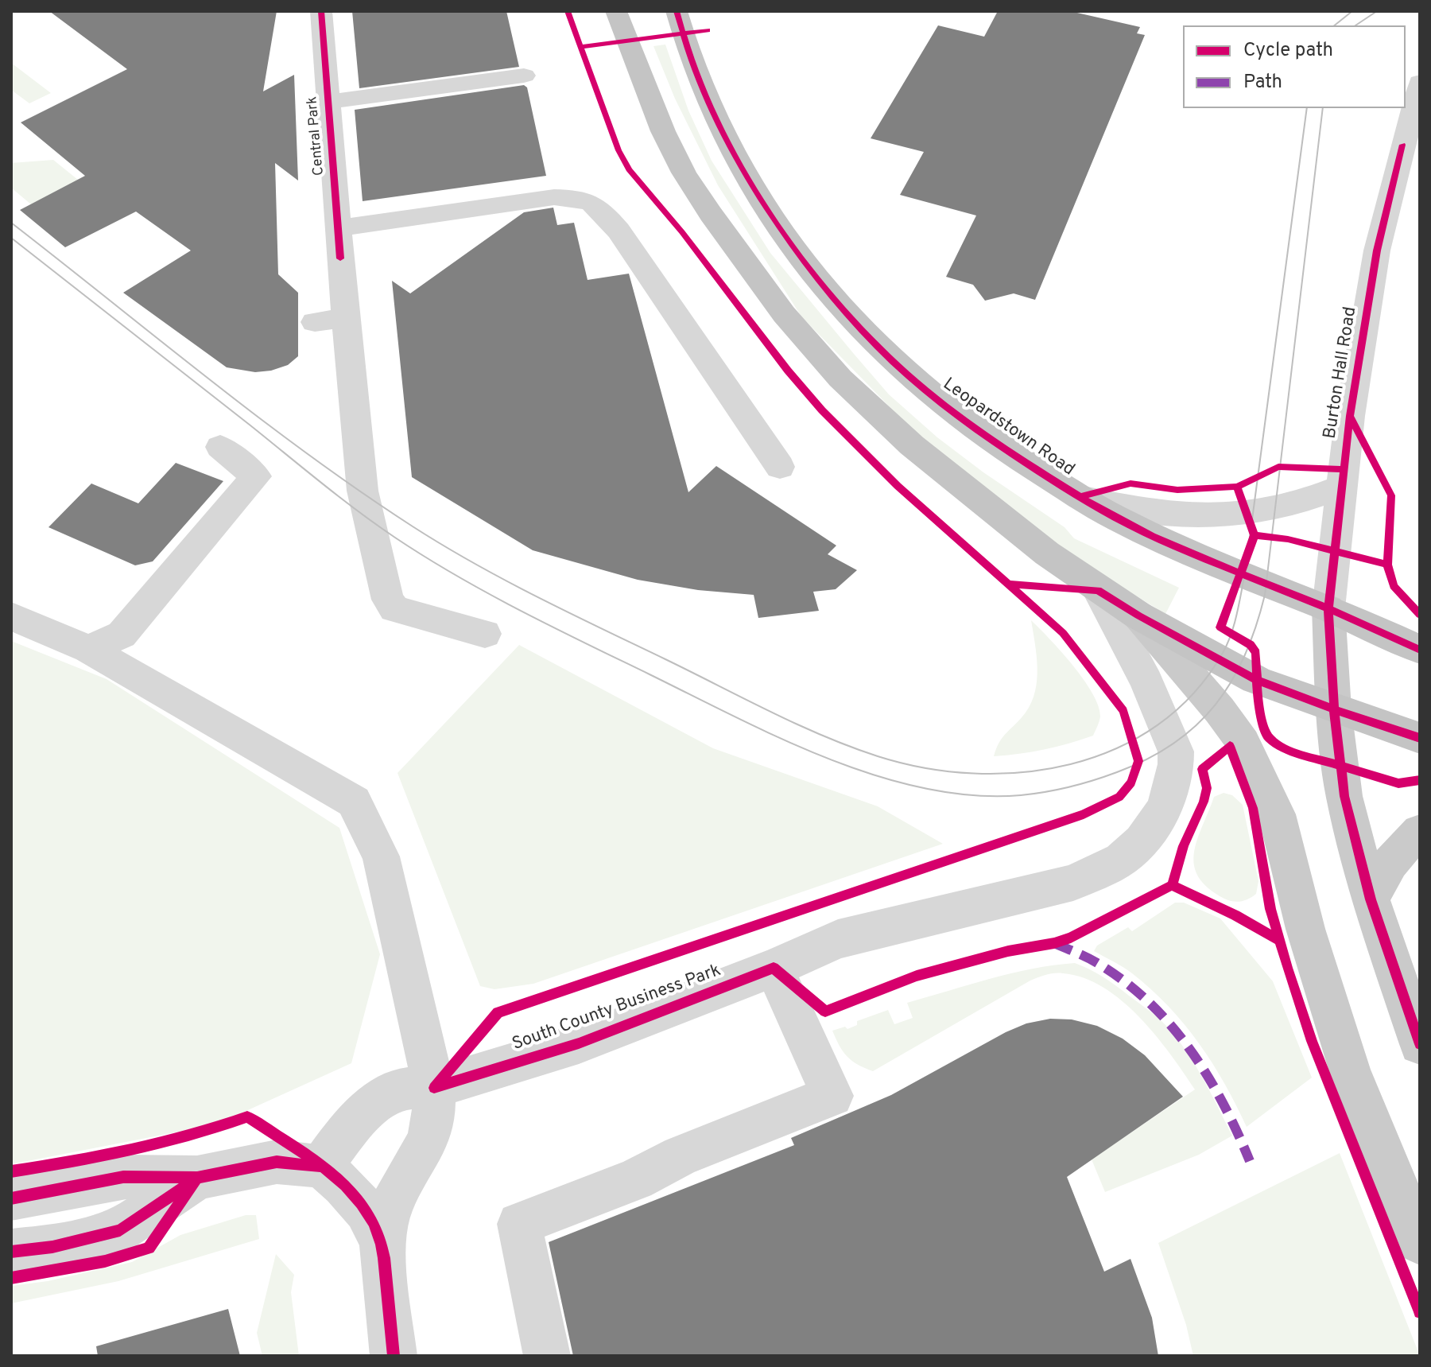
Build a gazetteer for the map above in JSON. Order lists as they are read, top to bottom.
{
  "streets": {
    "highway": ["Leopardstown Road"],
    "street": ["Central Park", "Burton Hall Road", "South County Business Park"]
  },
  "crossings": [
    ["Burton Hall Road", "Leopardstown Road"]
  ],
  "legend": ["Cycle path", "Path"]
}
